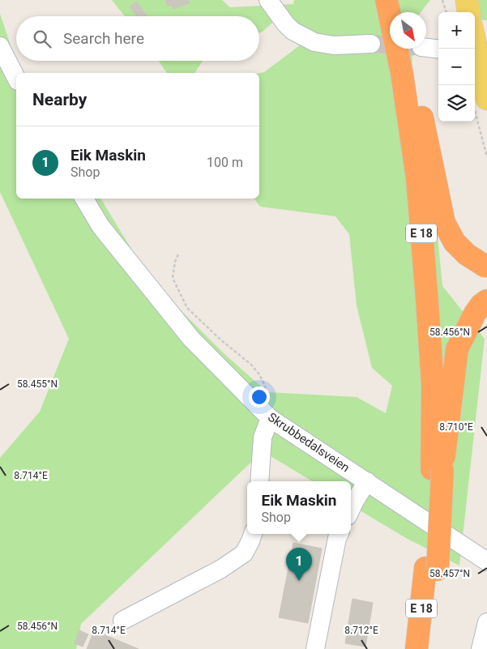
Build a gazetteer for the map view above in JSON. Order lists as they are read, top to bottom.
{
  "streets": {
    "highway": ["E 18"],
    "street": ["Skrubbedalsveien"]
  },
  "north": "bottom right",
  "page": {
    "map_buttons": ["+", "−"],
    "search": "Search here",
    "heading": "Nearby",
    "list": [
      {
        "mark": "1",
        "name": "Eik Maskin",
        "note": "Shop",
        "value": "100 m"
      }
    ],
    "popup": ["Eik Maskin", "Shop"],
    "pins": "1"
  },
  "coordinates": [
    "58.456°N",
    "58.455°N",
    "8.710°E",
    "8.714°E",
    "58.457°N",
    "8.712°E"
  ]
}
